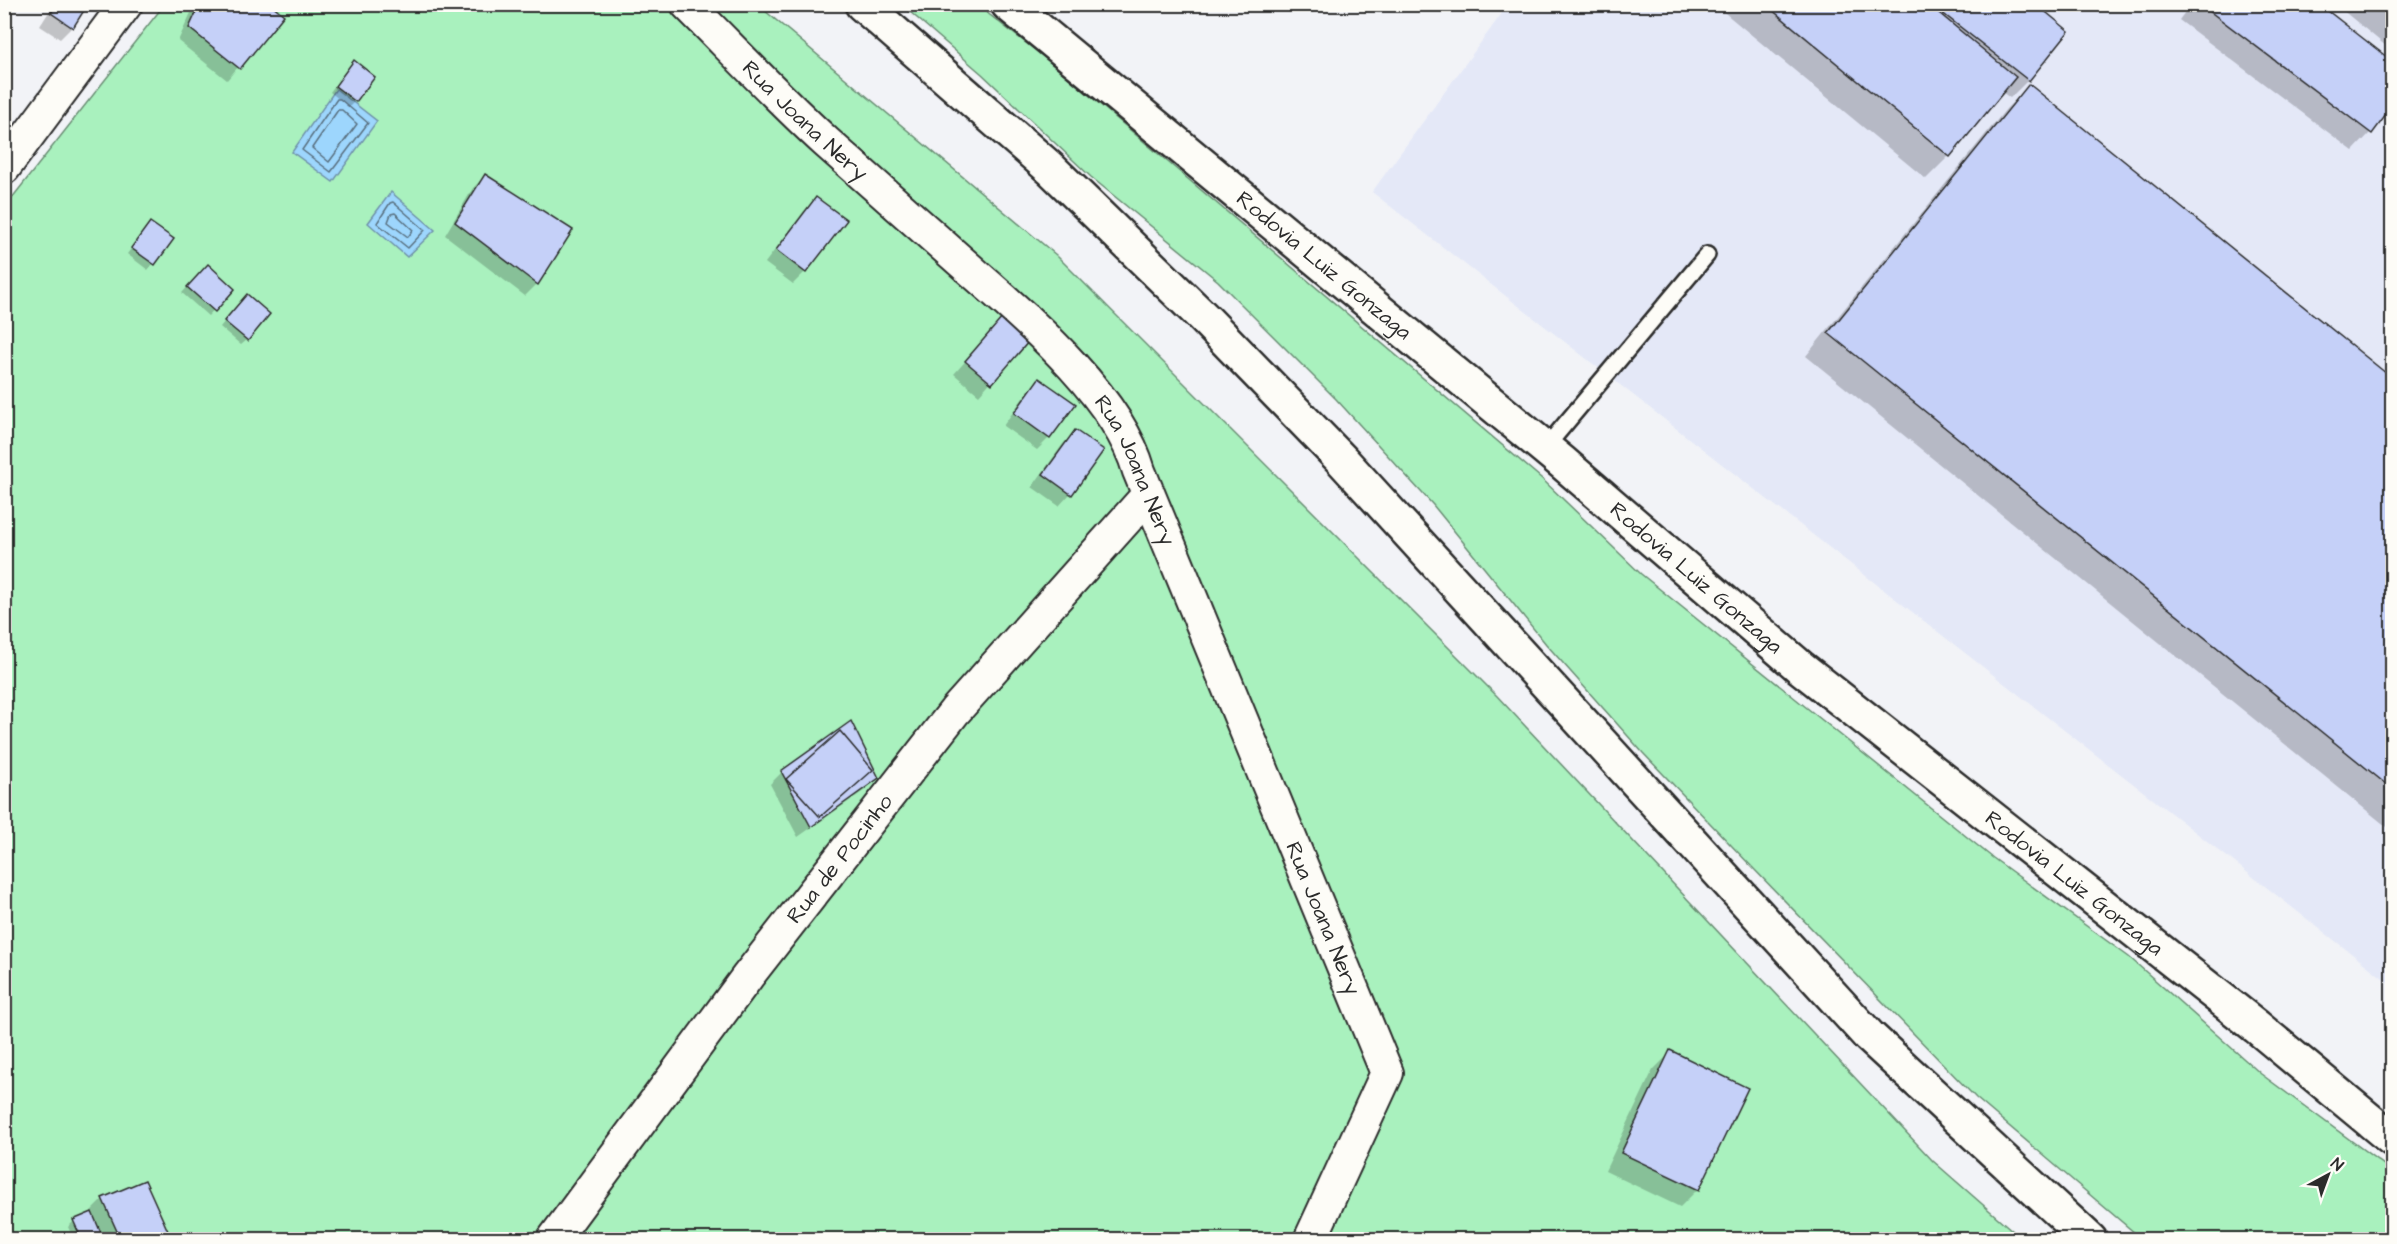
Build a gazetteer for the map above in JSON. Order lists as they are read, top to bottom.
{
  "streets": {
    "highway": ["Rodovia Luiz Gonzaga"],
    "street": ["Rua Joana Nery", "Rua de Pocinho"]
  },
  "crossings": [
    ["Rua Joana Nery", "Rua de Pocinho"]
  ],
  "north": "top right"
}
